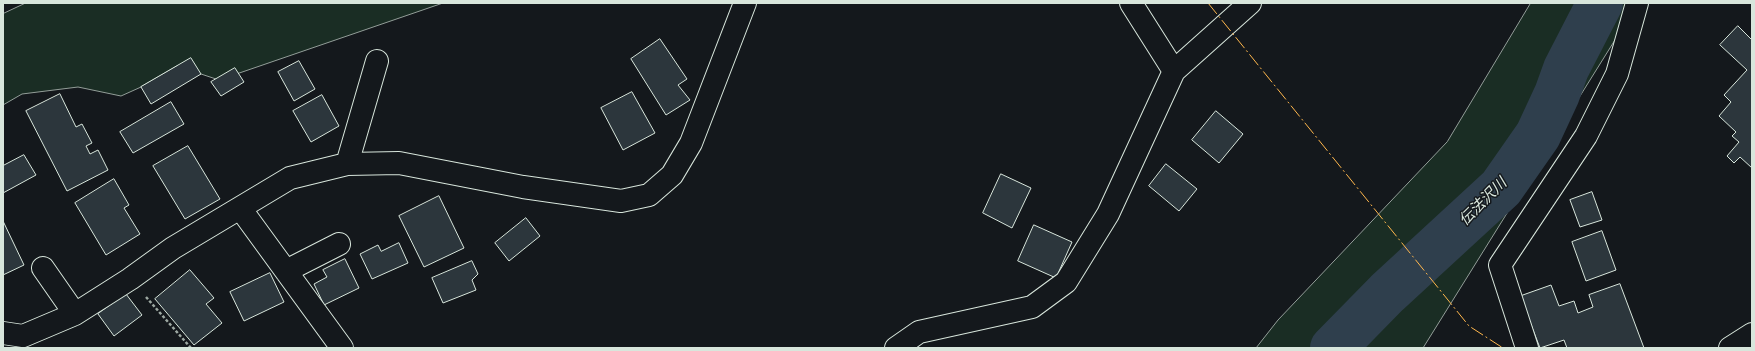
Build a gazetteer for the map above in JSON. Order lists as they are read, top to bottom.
{
  "water": ["伝法沢川"]
}
